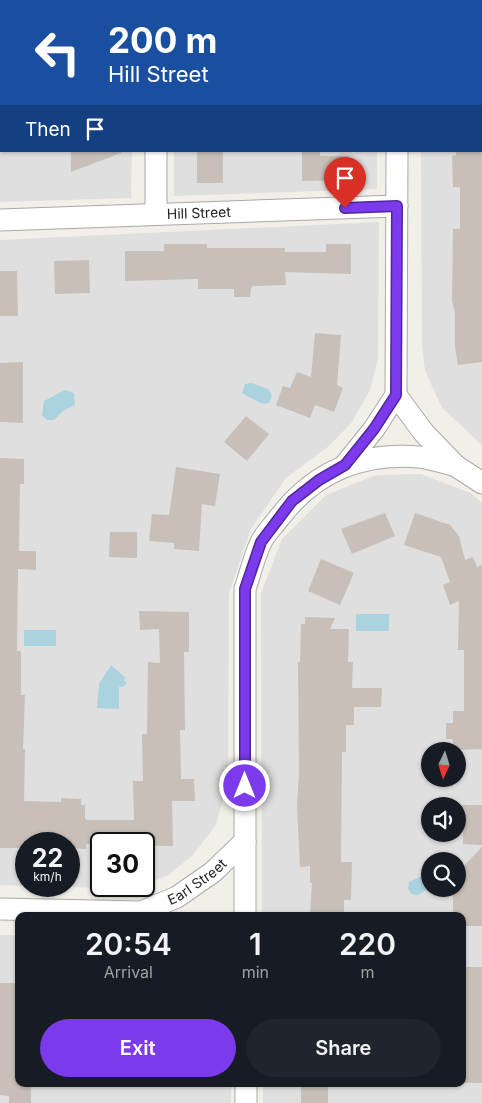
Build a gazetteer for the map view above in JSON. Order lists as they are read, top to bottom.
{
  "streets": {
    "street": ["Hill Street", "Earl Street"]
  },
  "north": "bottom",
  "page": {
    "turn": ["200 m", "Hill Street"],
    "then": "Then",
    "speed": "22 km/h",
    "limit": "30",
    "eta": [
      "20:54",
      "Arrival",
      "1",
      "min",
      "220",
      "m"
    ],
    "buttons": ["Exit", "Share"]
  }
}
